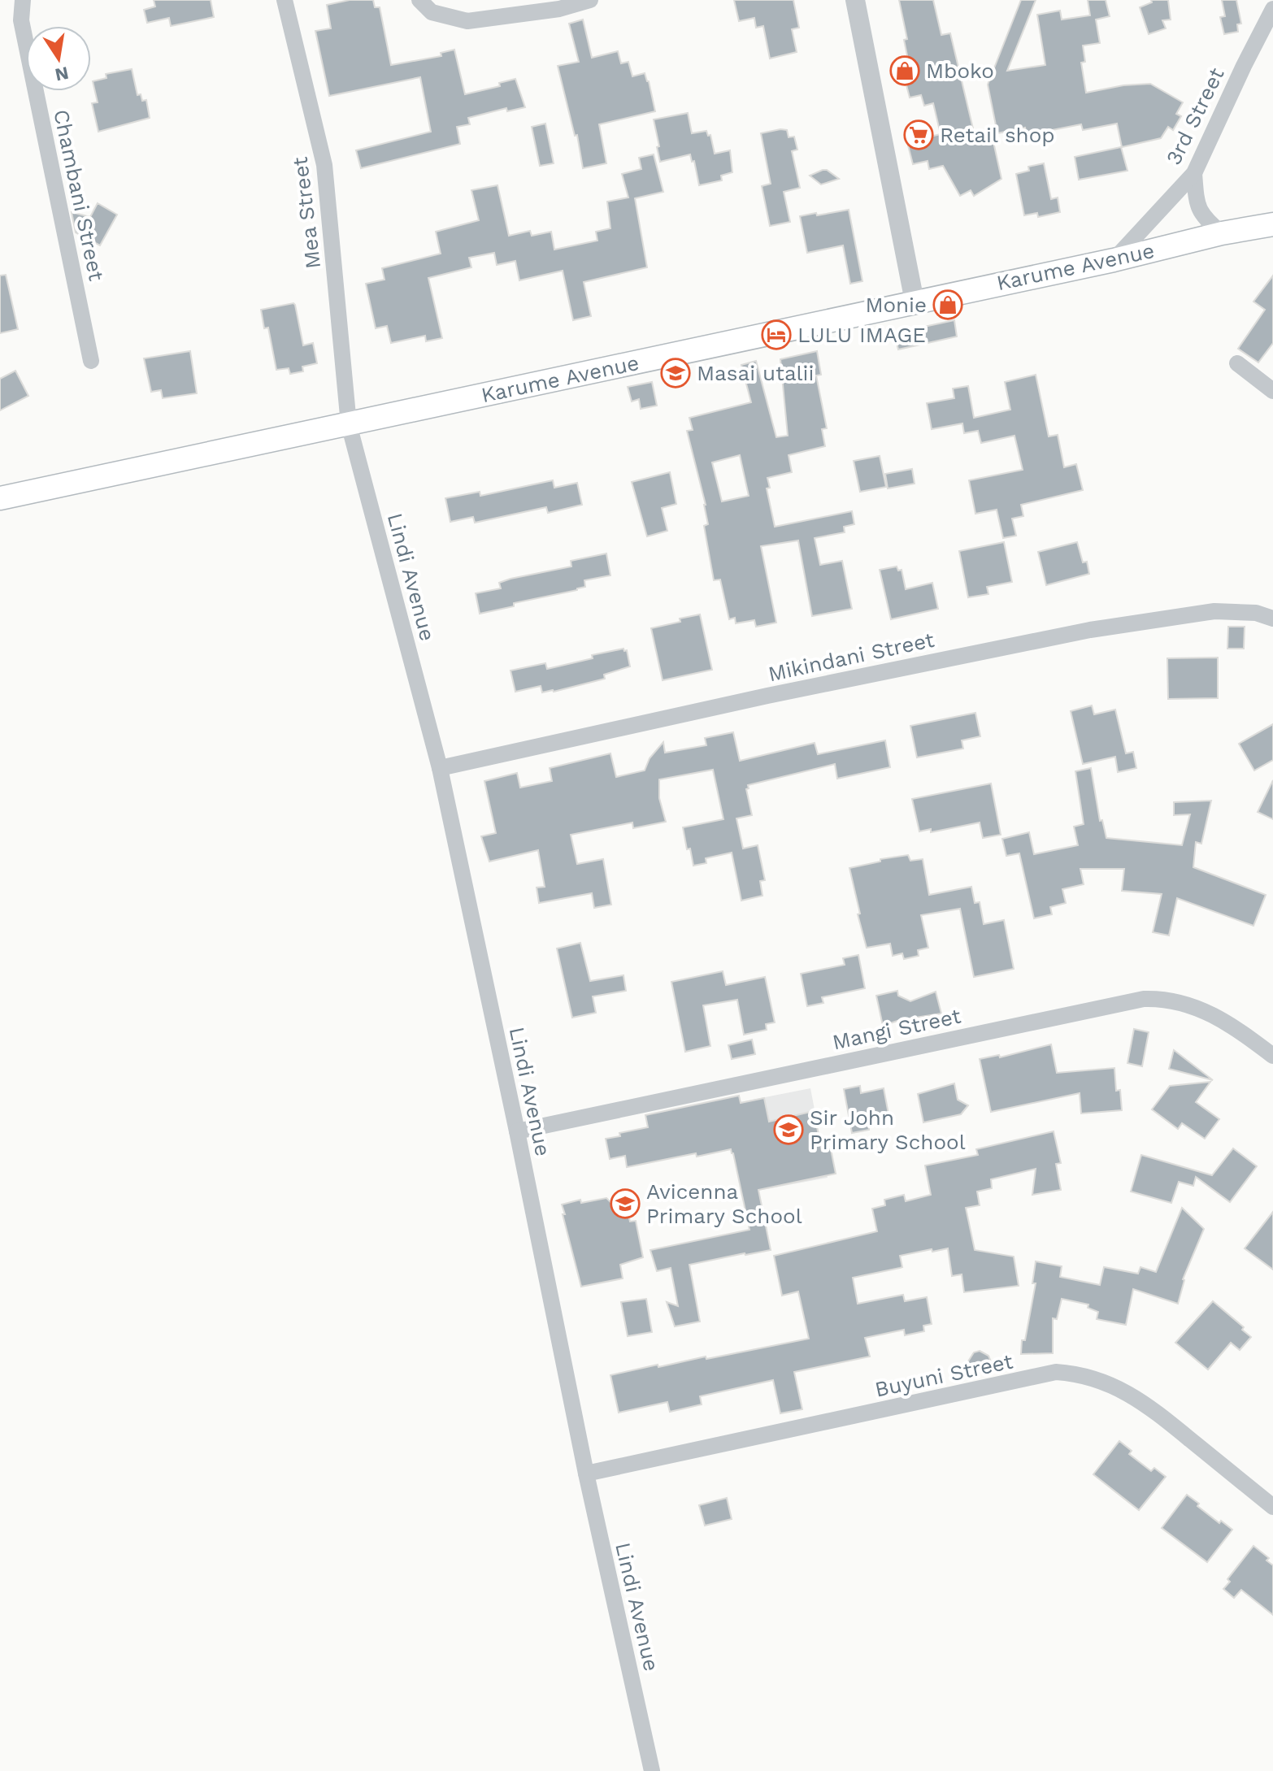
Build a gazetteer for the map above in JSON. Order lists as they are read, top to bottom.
{
  "streets": {
    "main road": ["Karume Avenue"],
    "street": [
      "3rd Street",
      "Chambani Street",
      "Mea Street",
      "Lindi Avenue",
      "Mikindani Street",
      "Mangi Street",
      "Buyuni Street"
    ]
  },
  "crossings": [
    ["3rd Street", "Karume Avenue"],
    ["Mea Street", "Karume Avenue"],
    ["Mea Street", "Lindi Avenue"],
    ["Karume Avenue", "Lindi Avenue"],
    ["Lindi Avenue", "Mikindani Street"],
    ["Lindi Avenue", "Mangi Street"],
    ["Lindi Avenue", "Buyuni Street"]
  ],
  "places": {
    "shop": ["Mboko", "Monie"],
    "supermarket": ["Retail shop"],
    "hotel": ["LULU IMAGE"],
    "school or university": ["Masai utalii", "Sir John Primary School", "Avicenna Primary School"]
  },
  "north": "bottom"
}
